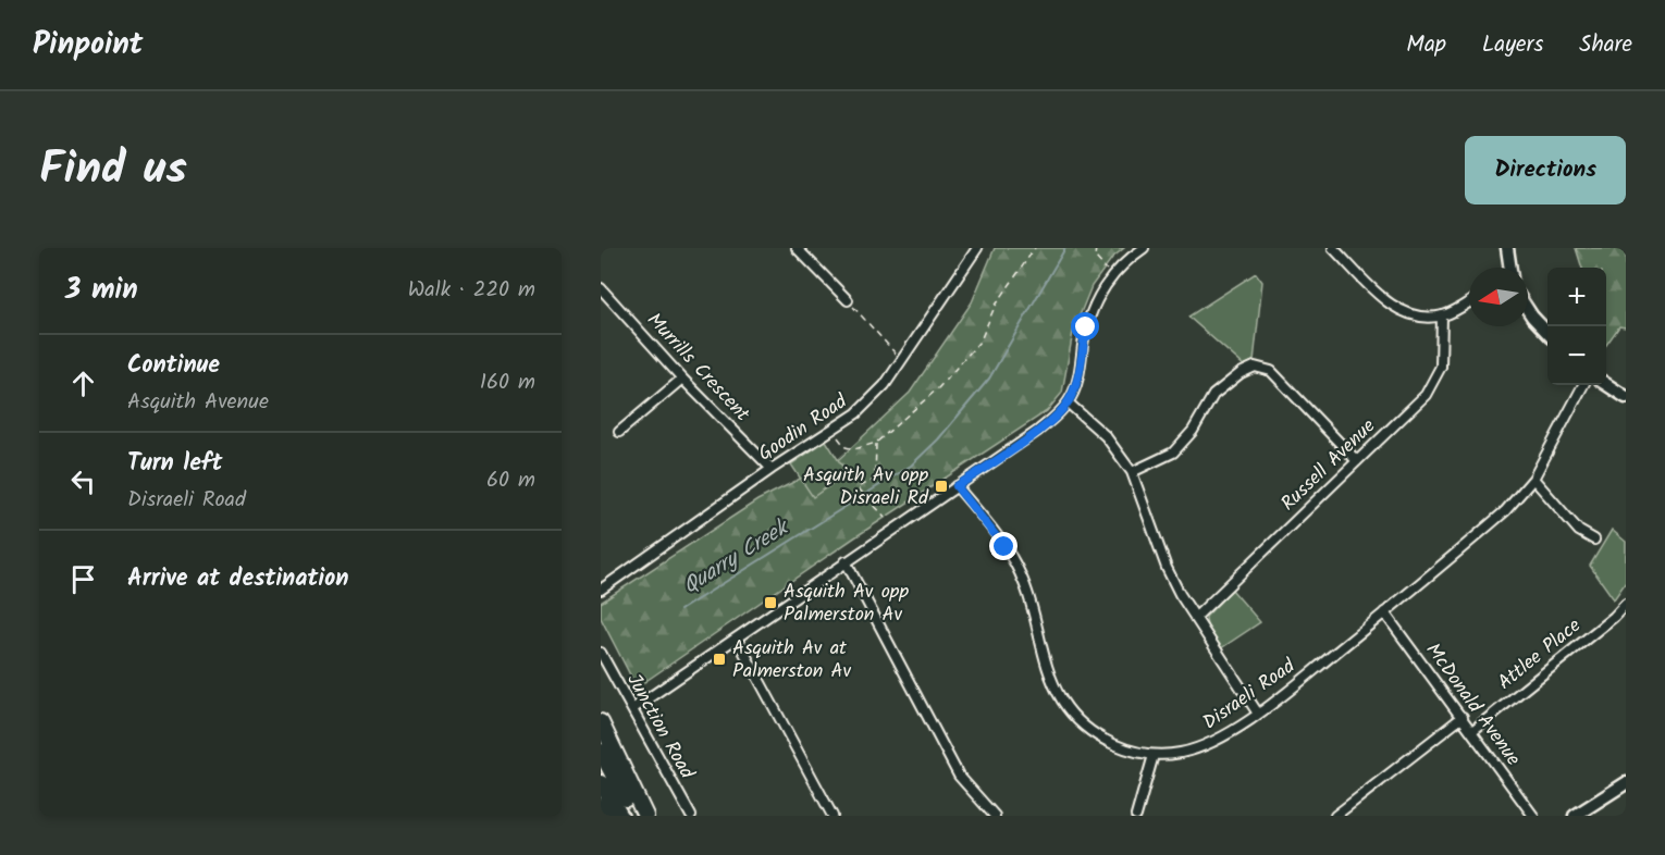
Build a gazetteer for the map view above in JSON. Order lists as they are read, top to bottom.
{
  "streets": {
    "street": [
      "Murrills Crescent",
      "Goodin Road",
      "Russell Avenue",
      "Attlee Place",
      "Disraeli Road",
      "McDonald Avenue",
      "Junction Road"
    ]
  },
  "crossings": [
    ["Murrills Crescent", "Goodin Road"],
    ["Attlee Place", "McDonald Avenue"],
    ["Disraeli Road", "McDonald Avenue"]
  ],
  "water": ["Quarry Creek"],
  "places": {
    "transit": ["Asquith Av opp Disraeli Rd", "Asquith Av opp Palmerston Av", "Asquith Av at Palmerston Av"]
  },
  "north": "left",
  "page": {
    "header": "Pinpoint",
    "nav": ["Map", "Layers", "Share"],
    "title": "Find us",
    "buttons": "Directions",
    "heading": ["3 min", "Walk · 220 m"],
    "map_buttons": ["+", "−"],
    "list": [
      ["Continue", "Asquith Avenue", "160 m"],
      ["Turn left", "Disraeli Road", "60 m"],
      "Arrive at destination"
    ]
  }
}
